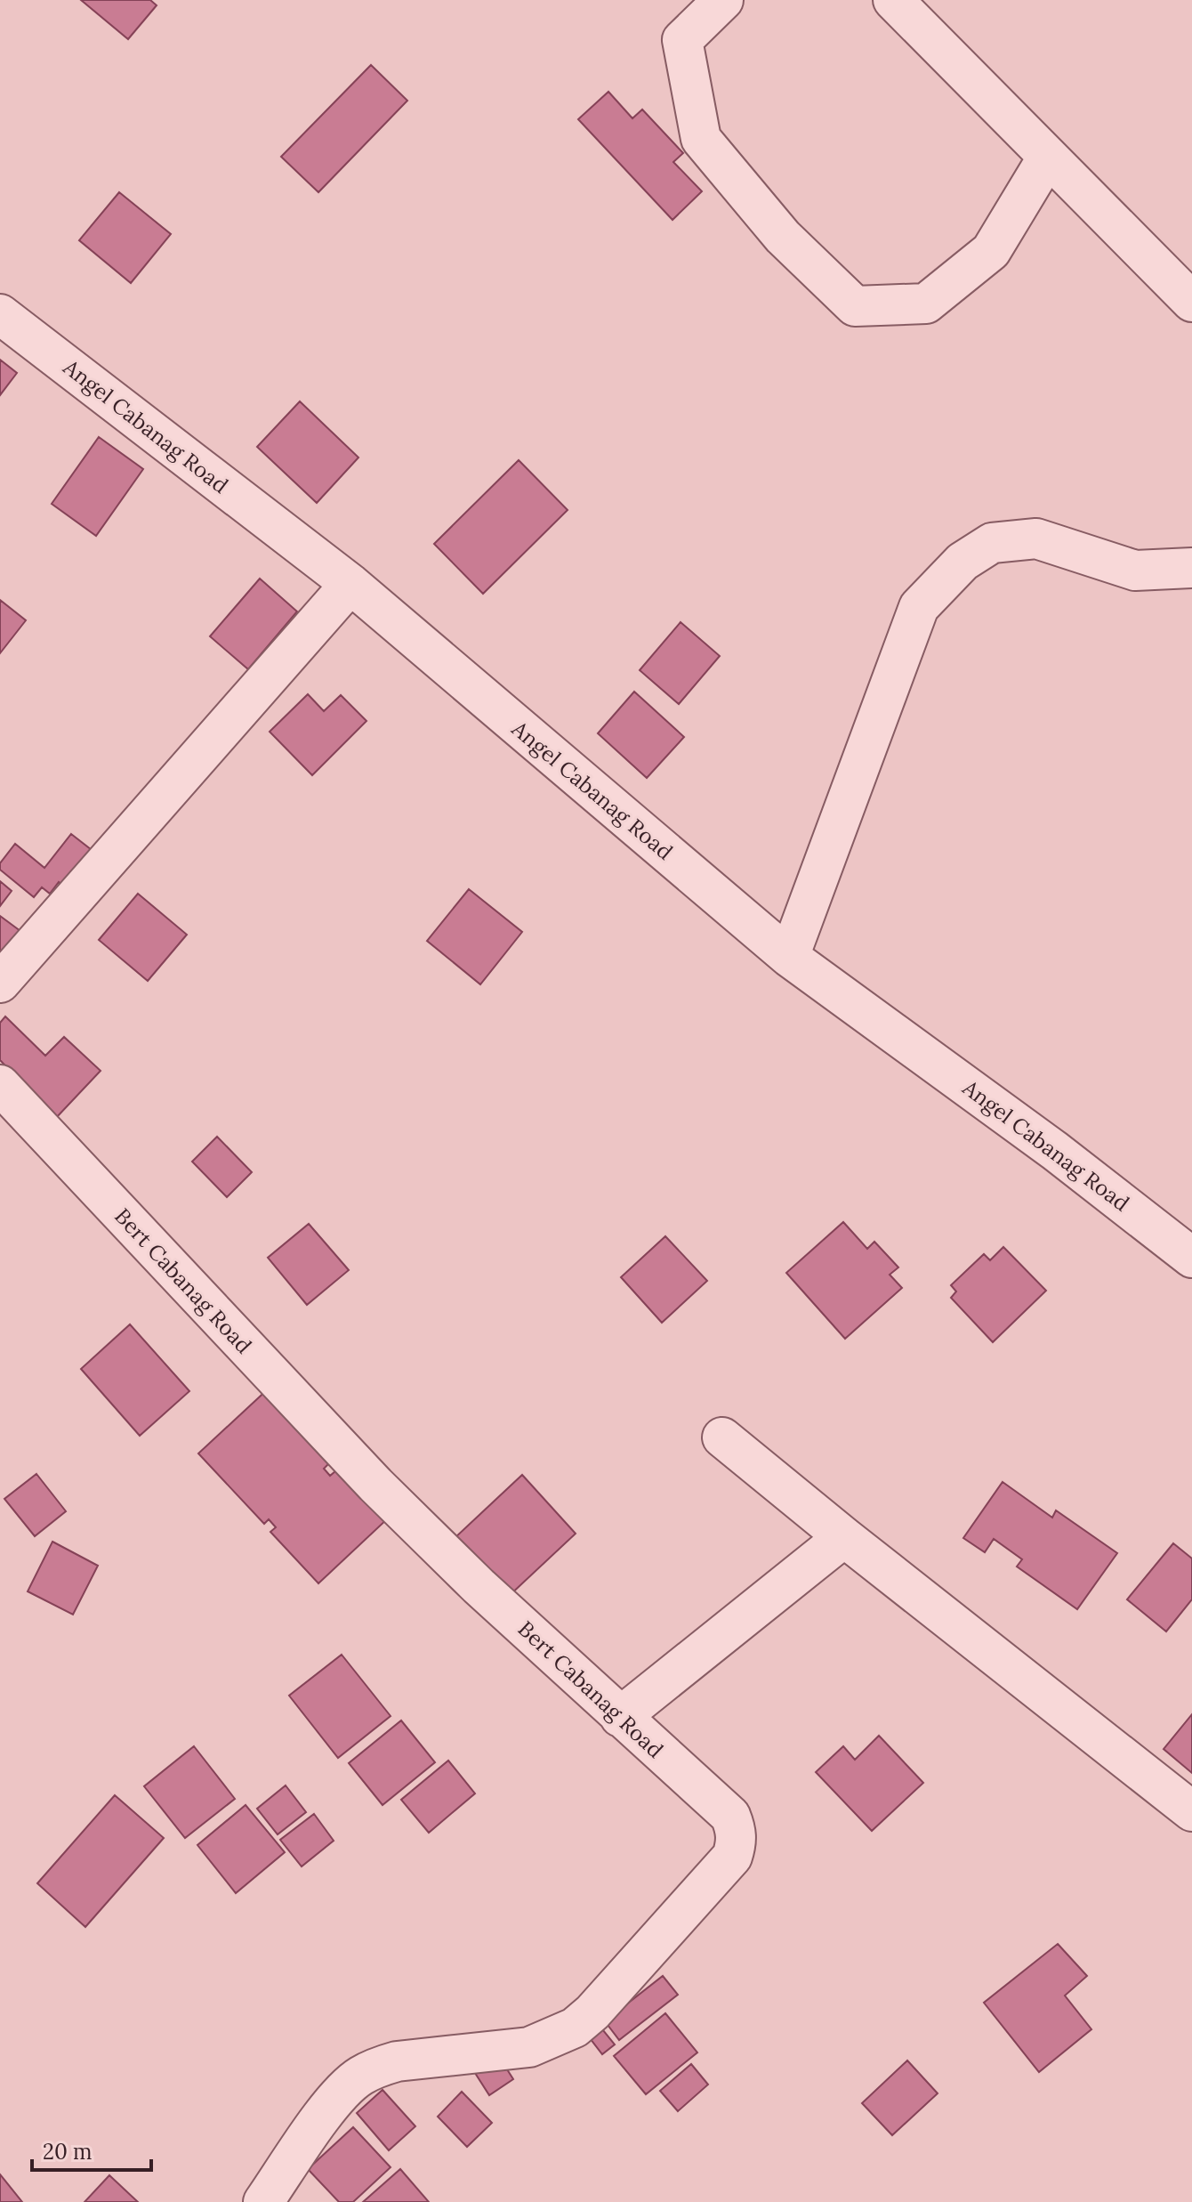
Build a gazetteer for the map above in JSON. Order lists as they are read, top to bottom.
{
  "streets": {
    "street": ["Angel Cabanag Road", "Bert Cabanag Road"]
  },
  "scale_bar": "20 m"
}
